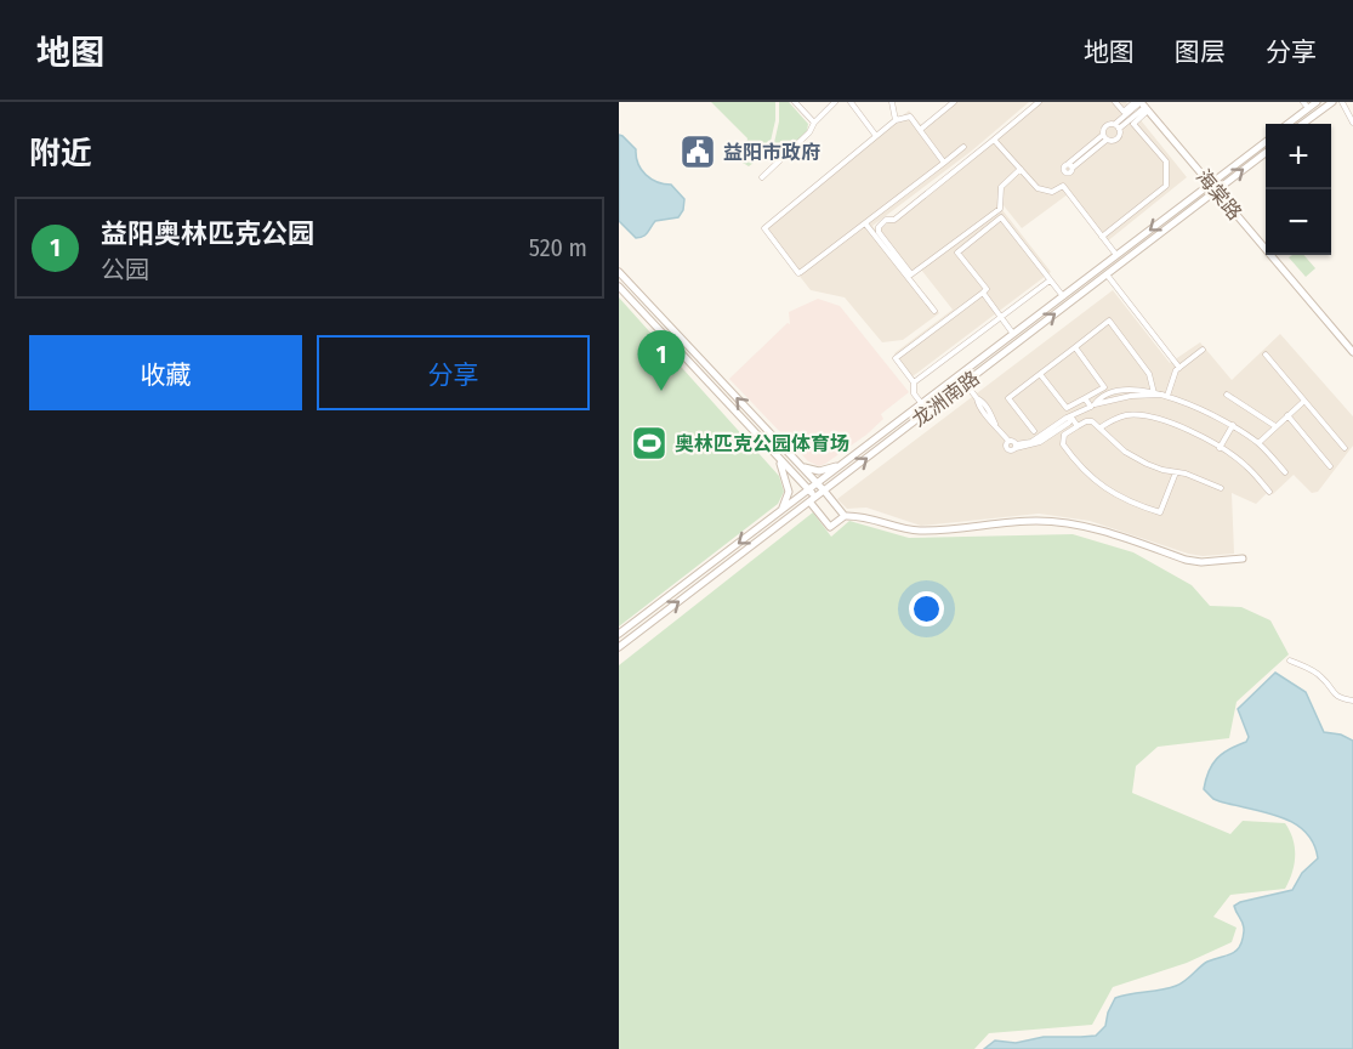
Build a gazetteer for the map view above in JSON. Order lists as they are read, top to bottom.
{
  "streets": {
    "main road": ["海棠路", "龙洲南路"]
  },
  "crossings": [
    ["海棠路", "龙洲南路"]
  ],
  "places": {
    "public building": ["益阳市政府"],
    "sports": ["奥林匹克公园体育场"]
  },
  "page": {
    "header": "地图",
    "nav": ["地图", "图层", "分享"],
    "heading": "附近",
    "map_buttons": ["+", "−"],
    "list": [
      {
        "mark": "1",
        "name": "益阳奥林匹克公园",
        "note": "公园",
        "value": "520 m"
      }
    ],
    "buttons": ["收藏", "分享"],
    "pins": "1"
  }
}
